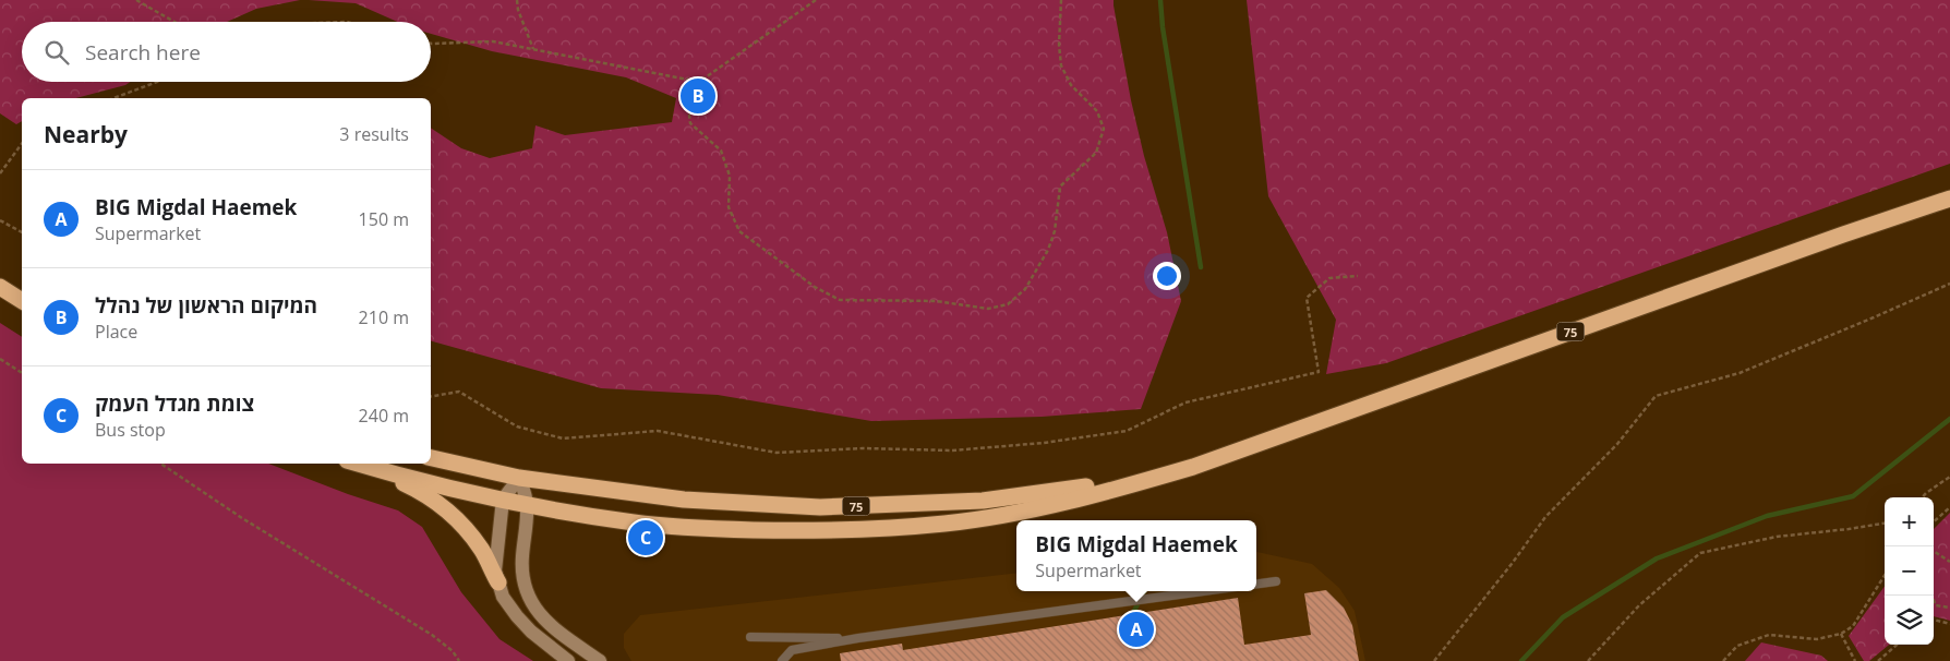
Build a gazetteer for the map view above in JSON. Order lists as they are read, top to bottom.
{
  "streets": {
    "highway": ["75"]
  },
  "page": {
    "search": "Search here",
    "pins": ["B", "C", "A"],
    "heading": ["Nearby", "3 results"],
    "list": [
      {
        "mark": "A",
        "name": "BIG Migdal Haemek",
        "note": "Supermarket",
        "value": "150 m"
      },
      {
        "mark": "B",
        "name": "המיקום הראשון של נהלל",
        "note": "Place",
        "value": "210 m"
      },
      {
        "mark": "C",
        "name": "צומת מגדל העמק",
        "note": "Bus stop",
        "value": "240 m"
      }
    ],
    "map_buttons": ["+", "−"],
    "popup": ["BIG Migdal Haemek", "Supermarket"]
  }
}
